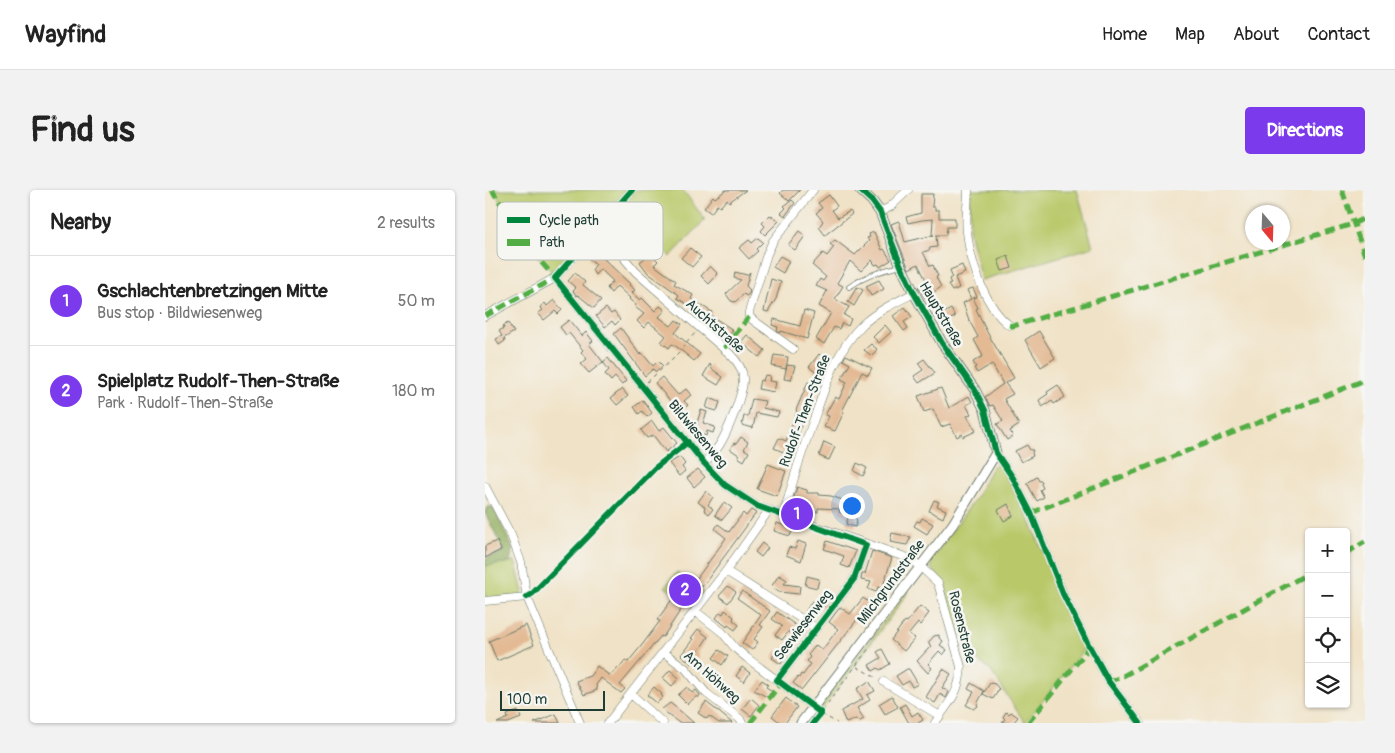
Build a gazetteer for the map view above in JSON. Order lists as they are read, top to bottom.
{
  "streets": {
    "street": [
      "Hauptstraße",
      "Auchtstraße",
      "Rudolf-Then-Straße",
      "Bildwiesenweg",
      "Milchgrundstraße",
      "Seewiesenweg",
      "Rosenstraße",
      "Am Höhweg"
    ]
  },
  "crossings": [
    ["Hauptstraße", "Rudolf-Then-Straße"],
    ["Hauptstraße", "Milchgrundstraße"],
    ["Auchtstraße", "Bildwiesenweg"],
    ["Rudolf-Then-Straße", "Bildwiesenweg"],
    ["Bildwiesenweg", "Milchgrundstraße"],
    ["Bildwiesenweg", "Seewiesenweg"],
    ["Bildwiesenweg", "Rosenstraße"],
    ["Milchgrundstraße", "Seewiesenweg"],
    ["Milchgrundstraße", "Rosenstraße"]
  ],
  "legend": ["Cycle path", "Path"],
  "scale_bar": "100 m",
  "north": "bottom",
  "page": {
    "header": "Wayfind",
    "nav": [
      "Home",
      "Map",
      "About",
      "Contact"
    ],
    "buttons": "Directions",
    "title": "Find us",
    "heading": ["Nearby", "2 results"],
    "list": [
      {
        "mark": "1",
        "name": "Gschlachtenbretzingen Mitte",
        "note": "Bus stop · Bildwiesenweg",
        "value": "50 m"
      },
      {
        "mark": "2",
        "name": "Spielplatz Rudolf-Then-Straße",
        "note": "Park · Rudolf-Then-Straße",
        "value": "180 m"
      }
    ],
    "pins": ["1", "2"],
    "map_buttons": ["+", "−"],
    "scale": "100 m"
  }
}
